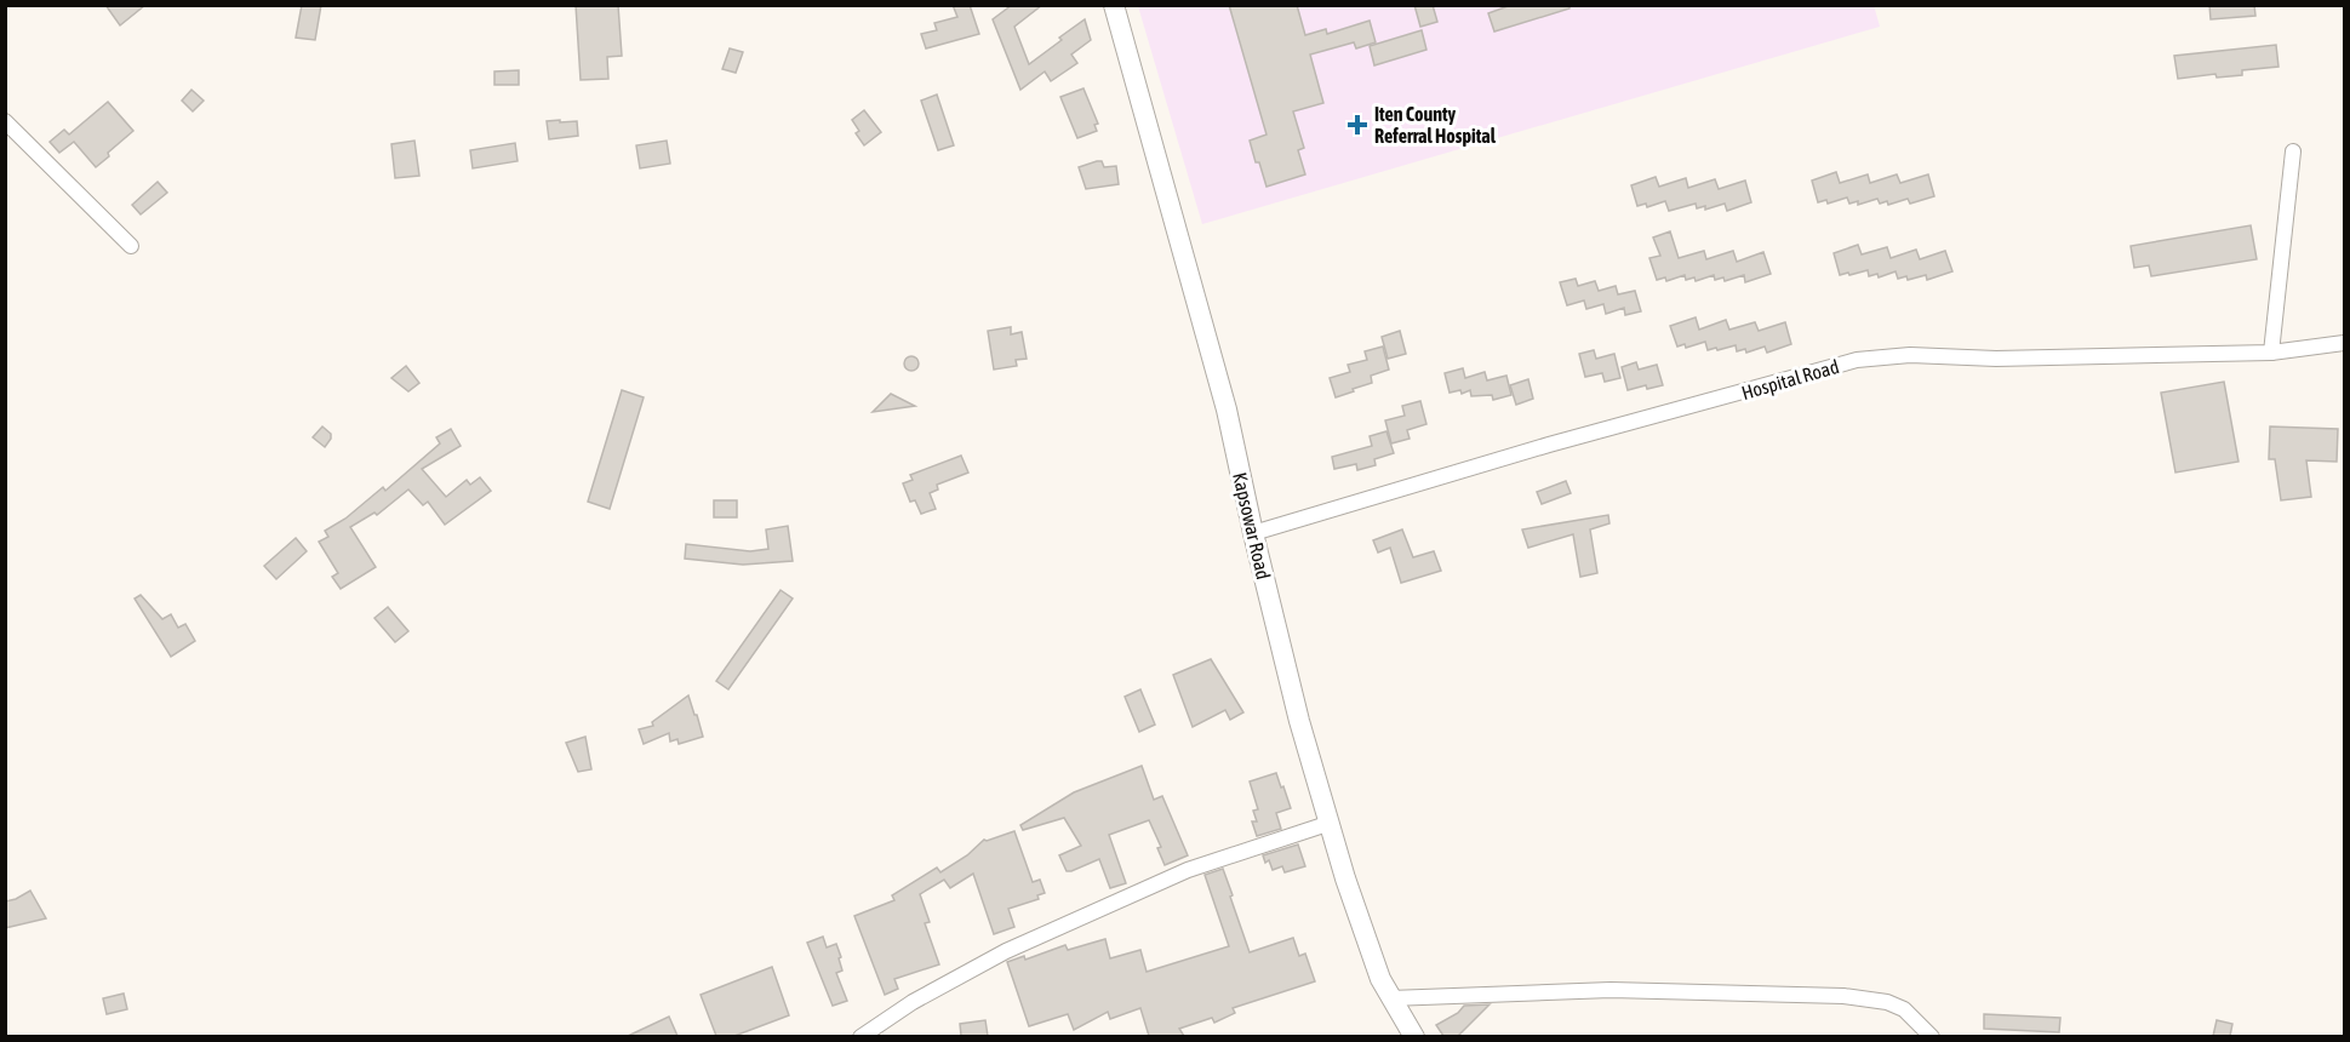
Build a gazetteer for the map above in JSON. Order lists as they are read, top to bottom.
{
  "streets": {
    "main road": ["Kapsowar Road"],
    "street": ["Hospital Road"]
  },
  "crossings": [
    ["Hospital Road", "Kapsowar Road"]
  ],
  "places": {
    "health": ["Iten County Referral Hospital"]
  }
}
